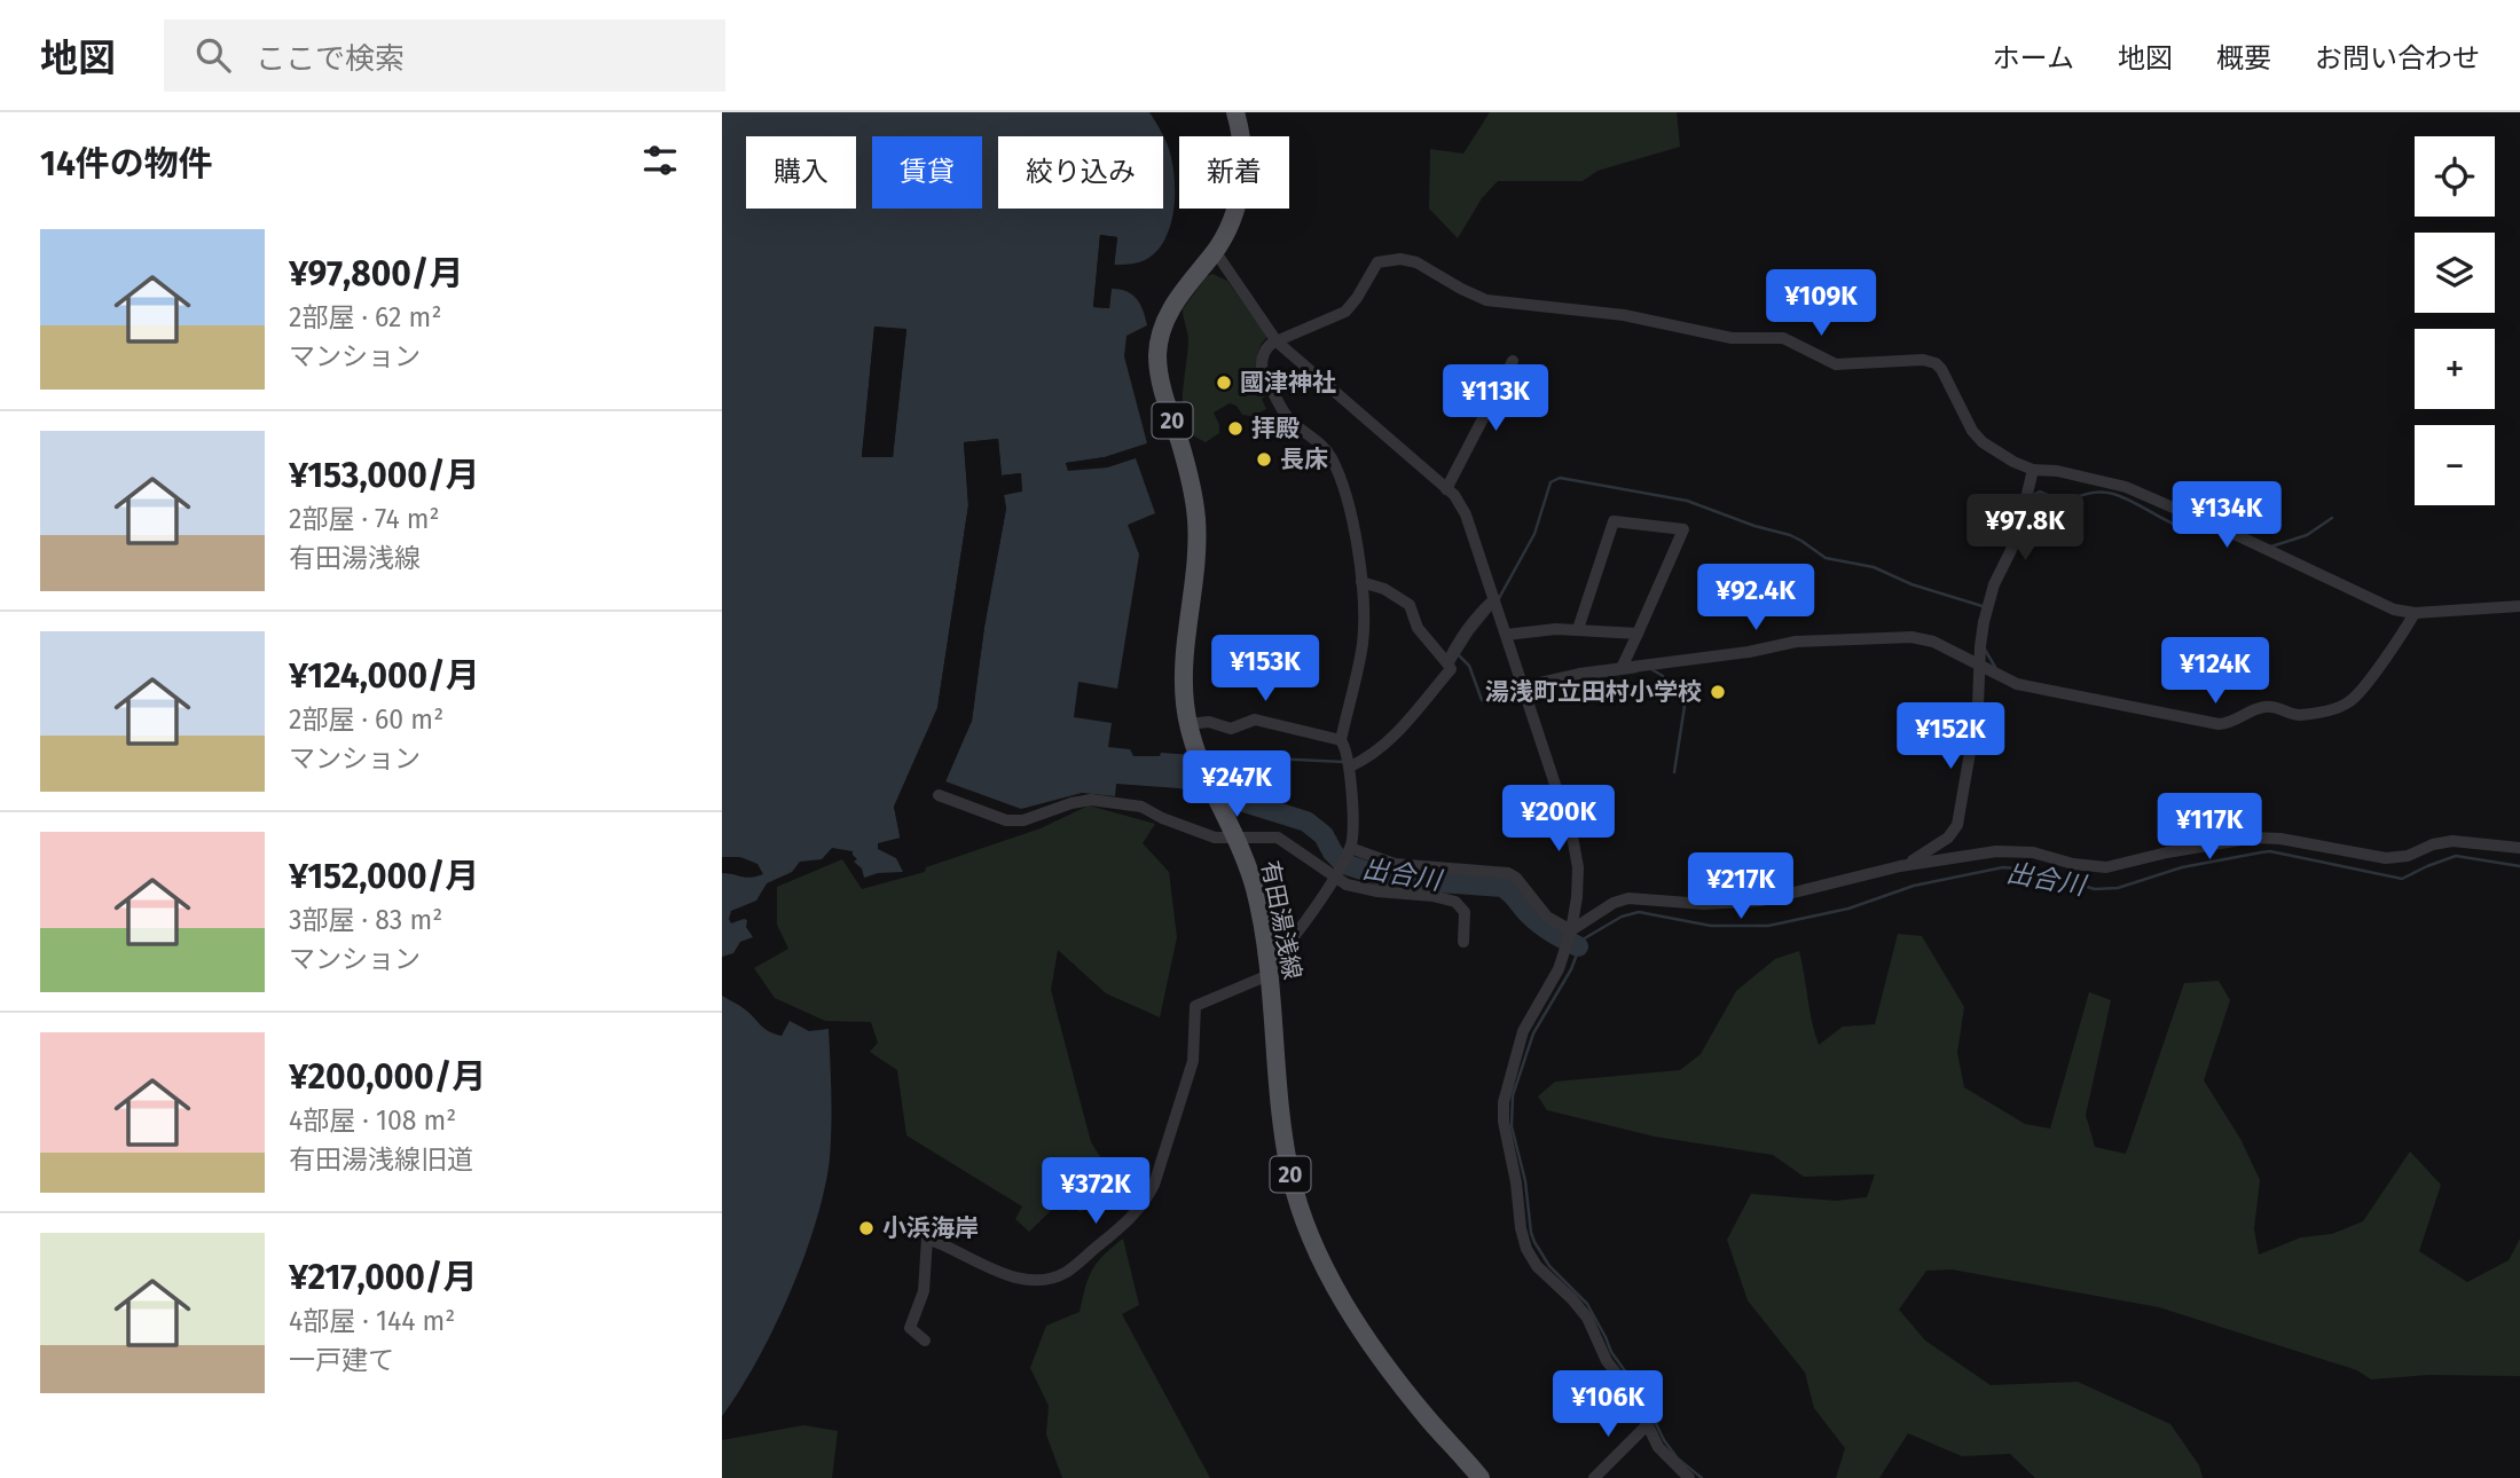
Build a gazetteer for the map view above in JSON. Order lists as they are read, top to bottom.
{
  "streets": {
    "main road": ["20", "有田湯浅線"]
  },
  "water": ["出合川"],
  "places": [
    "國津神社",
    "拝殿",
    "長床",
    "湯浅町立田村小学校",
    "小浜海岸"
  ],
  "page": {
    "header": "地図",
    "search": "ここで検索",
    "nav": [
      "ホーム",
      "地図",
      "概要",
      "お問い合わせ"
    ],
    "heading": "14件の物件",
    "map_buttons": ["+", "−"],
    "chip": [
      "購入",
      "賃貸",
      "絞り込み",
      "新着"
    ],
    "list": [
      {
        "name": "¥97,800/月",
        "note": "2部屋 · 62 m² · マンション"
      },
      {
        "name": "¥153,000/月",
        "note": "2部屋 · 74 m² · 有田湯浅線"
      },
      {
        "name": "¥124,000/月",
        "note": "2部屋 · 60 m² · マンション"
      },
      {
        "name": "¥152,000/月",
        "note": "3部屋 · 83 m² · マンション"
      },
      {
        "name": "¥200,000/月",
        "note": "4部屋 · 108 m² · 有田湯浅線旧道"
      },
      {
        "name": "¥217,000/月",
        "note": "4部屋 · 144 m² · 一戸建て"
      }
    ],
    "price": [
      "¥109K",
      "¥113K",
      "¥134K",
      "¥97.8K",
      "¥92.4K",
      "¥153K",
      "¥124K",
      "¥152K",
      "¥247K",
      "¥200K",
      "¥117K",
      "¥217K",
      "¥372K",
      "¥106K"
    ]
  }
}
